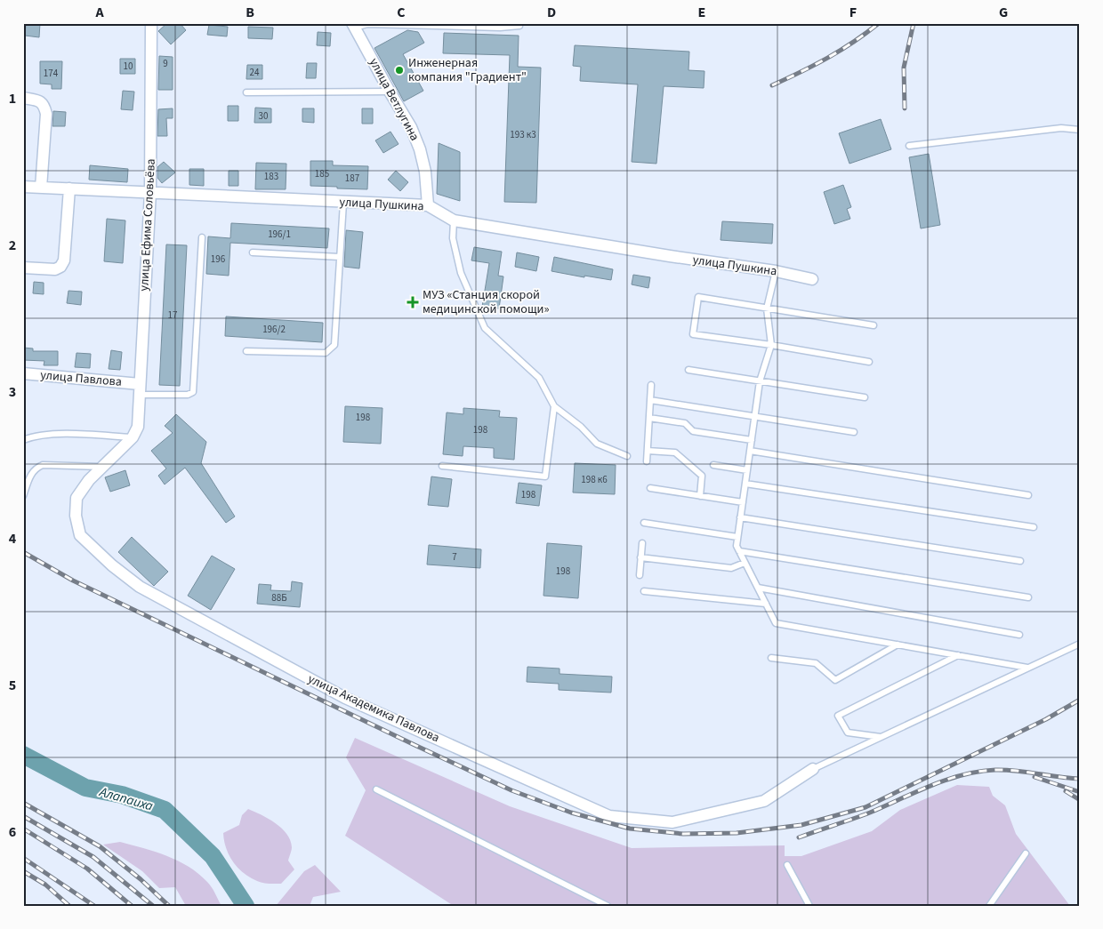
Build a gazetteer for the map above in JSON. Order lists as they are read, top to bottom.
{
  "streets": {
    "street": [
      "улица Ветлугина",
      "улица Пушкина",
      "улица Ефима Соловьёва",
      "улица Павлова",
      "улица Академика Павлова"
    ]
  },
  "crossings": [
    ["улица Ветлугина", "улица Пушкина"],
    ["улица Пушкина", "улица Ефима Соловьёва"],
    ["улица Ефима Соловьёва", "улица Павлова"],
    ["улица Ефима Соловьёва", "улица Академика Павлова"]
  ],
  "water": ["Алапаиха"],
  "places": {
    "other": ["Инженерная компания \"Градиент\""],
    "health": ["МУЗ «Станция скорой медицинской помощи»"]
  },
  "house_numbers": [
    "9",
    "10",
    "24",
    "174",
    "30",
    "193 к3",
    "185",
    "183",
    "187",
    "196/1",
    "196",
    "17",
    "196/2",
    "198",
    "198",
    "198 к6",
    "198",
    "7",
    "198",
    "88Б"
  ],
  "grid": {
    "columns": [
      "A",
      "B",
      "C",
      "D",
      "E",
      "F",
      "G"
    ],
    "rows": [
      "1",
      "2",
      "3",
      "4",
      "5",
      "6"
    ]
  }
}
